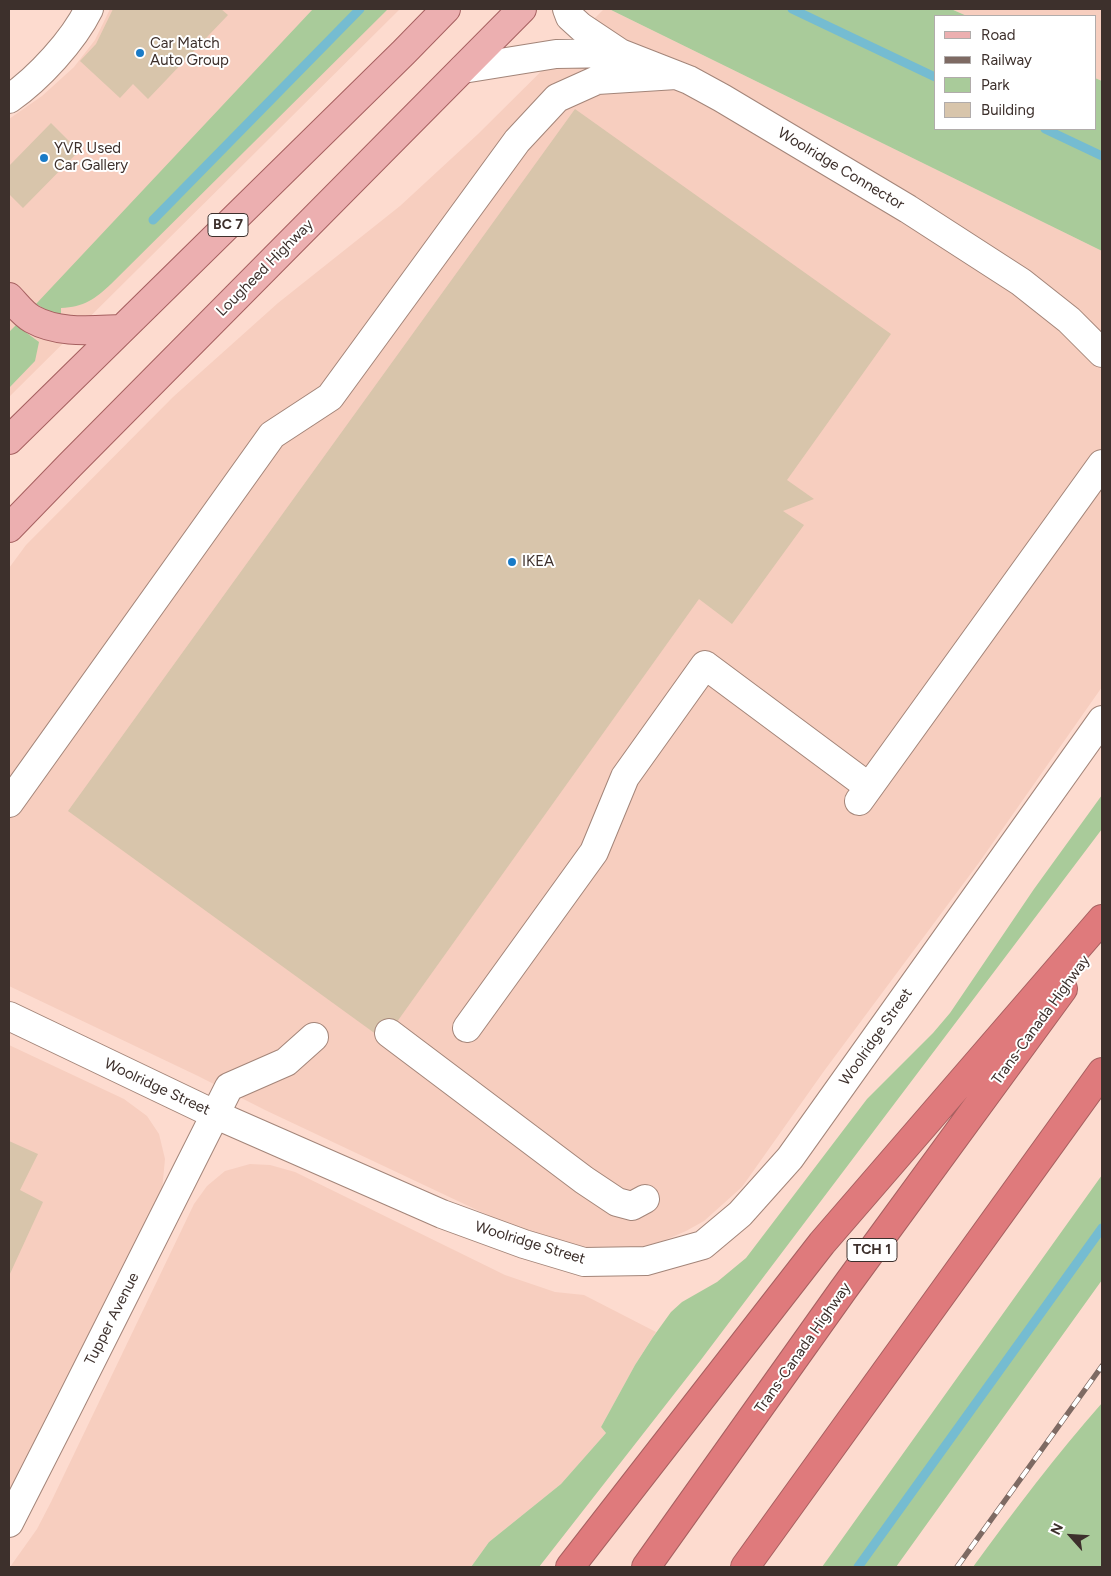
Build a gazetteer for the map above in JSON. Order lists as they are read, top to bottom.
{
  "streets": {
    "highway": ["Trans-Canada Highway", "TCH 1"],
    "main road": ["BC 7", "Lougheed Highway"],
    "street": ["Woolridge Connector", "Woolridge Street", "Tupper Avenue"]
  },
  "crossings": [
    ["Woolridge Street", "Tupper Avenue"]
  ],
  "places": ["Car Match Auto Group", "YVR Used Car Gallery", "IKEA"],
  "legend": [
    "Road",
    "Railway",
    "Park",
    "Building"
  ],
  "north": "top left"
}
